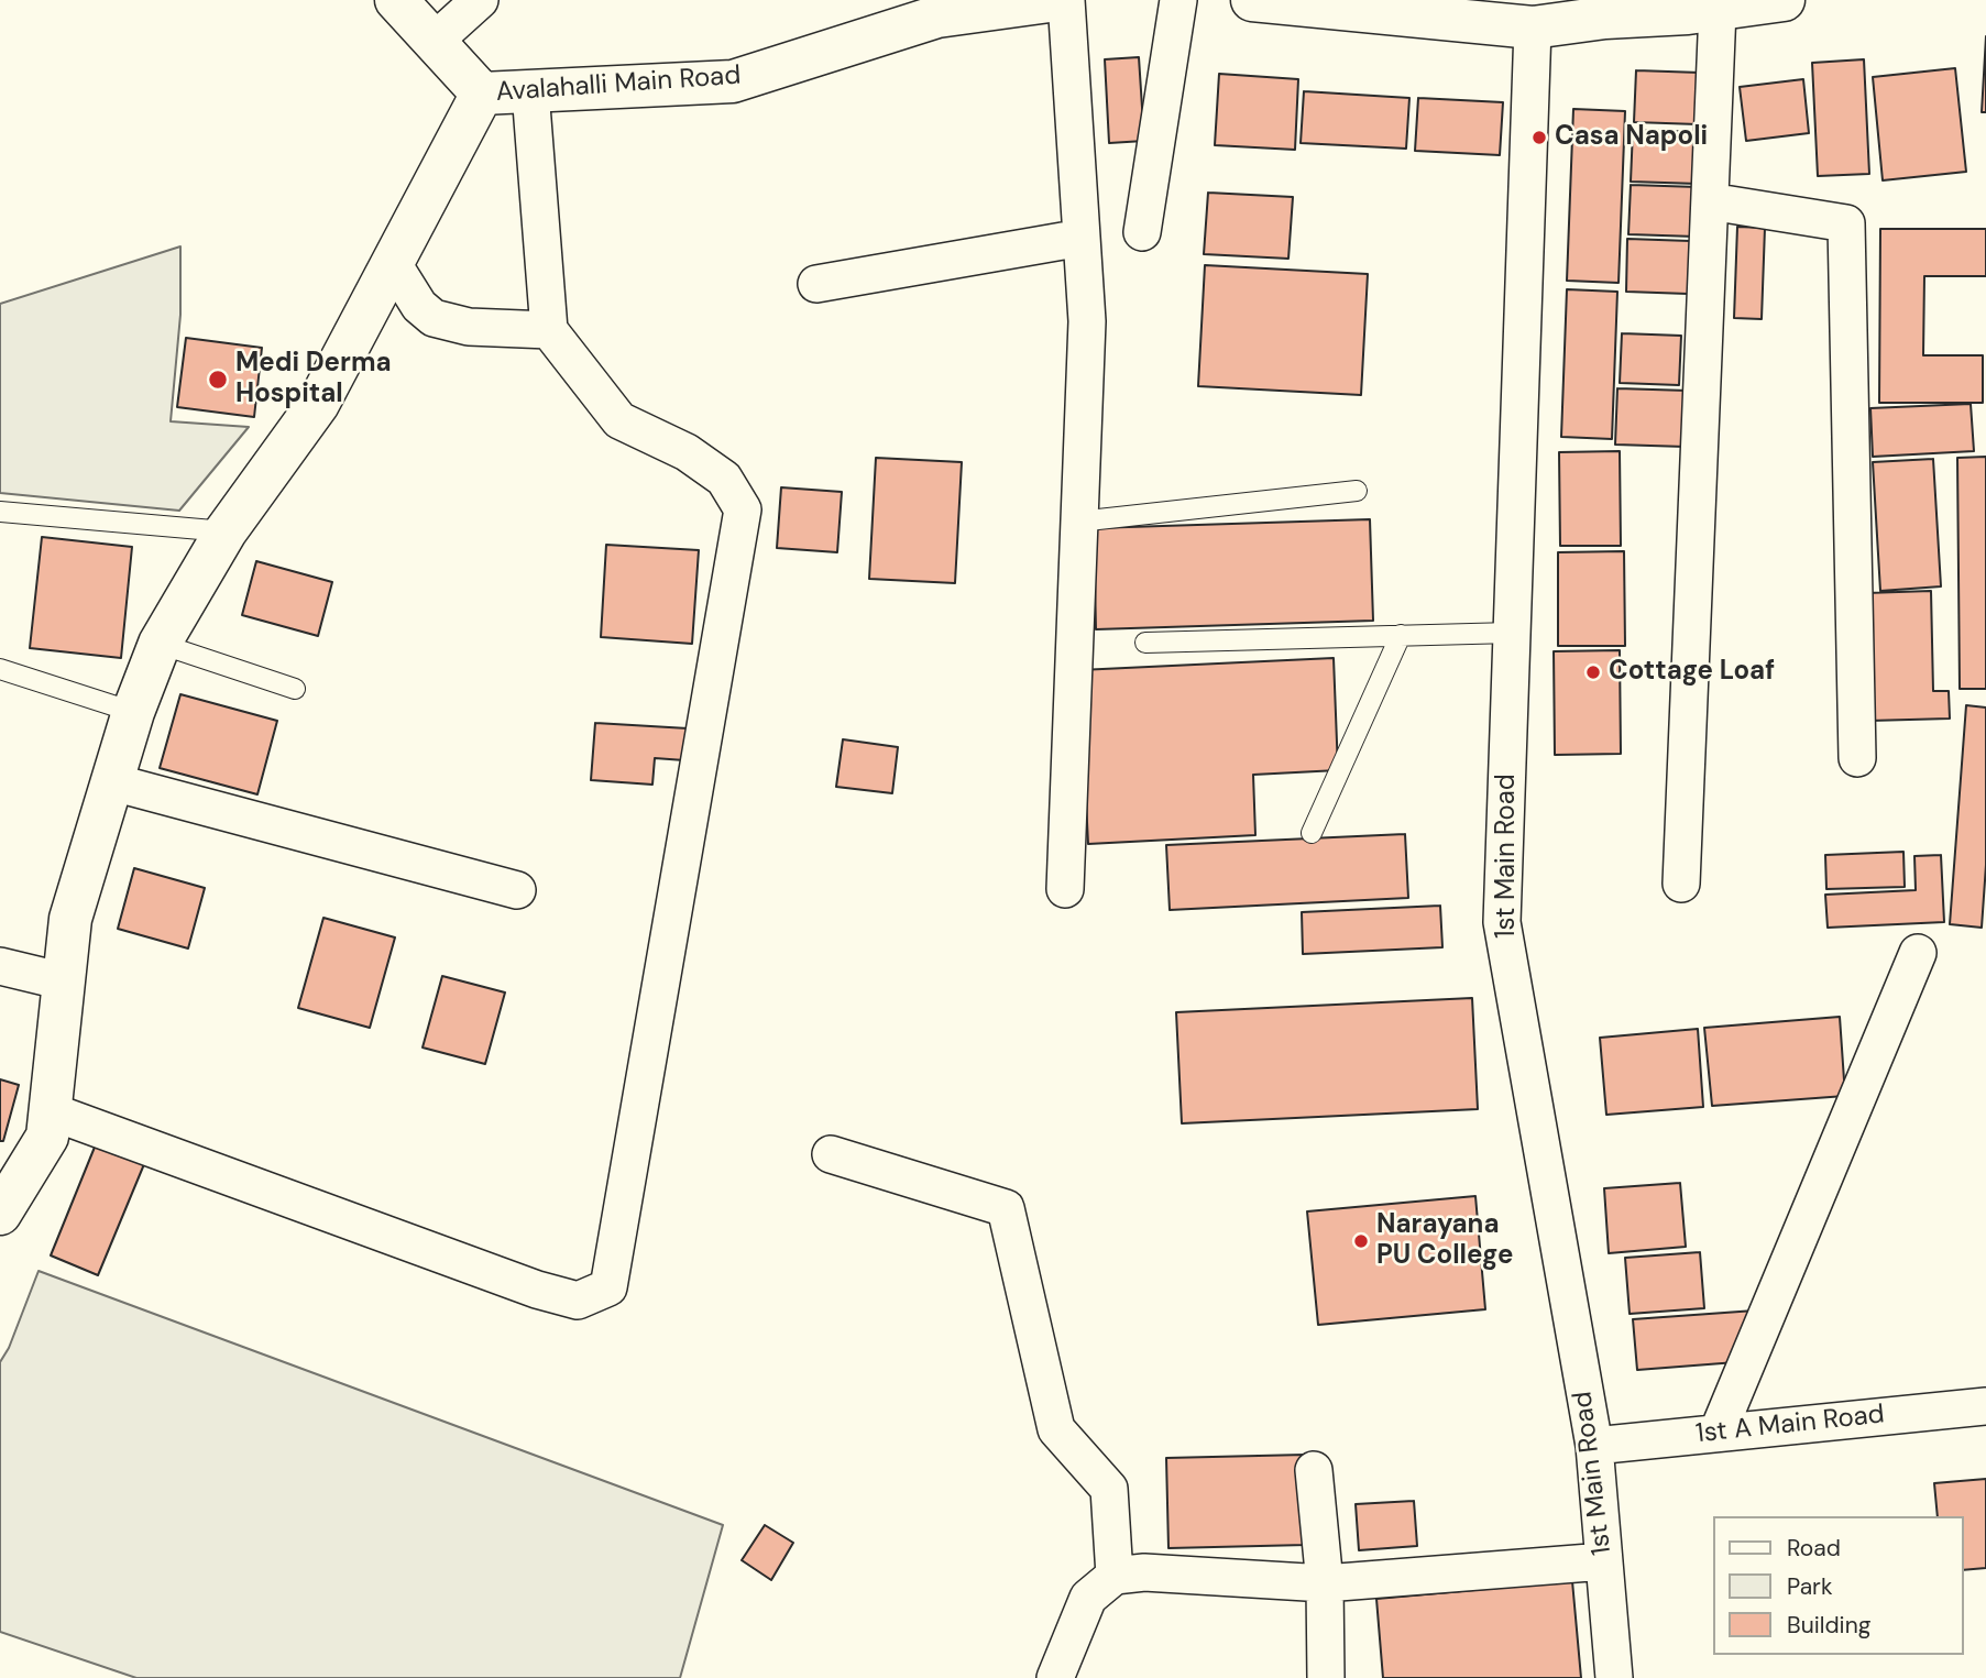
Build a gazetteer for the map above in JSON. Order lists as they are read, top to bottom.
{
  "streets": {
    "main road": ["Avalahalli Main Road"],
    "street": ["1st Main Road", "1st A Main Road"]
  },
  "crossings": [
    ["1st Main Road", "1st A Main Road"]
  ],
  "places": [
    "Casa Napoli",
    "Medi Derma Hospital",
    "Cottage Loaf",
    "Narayana PU College"
  ],
  "legend": ["Road", "Park", "Building"]
}
